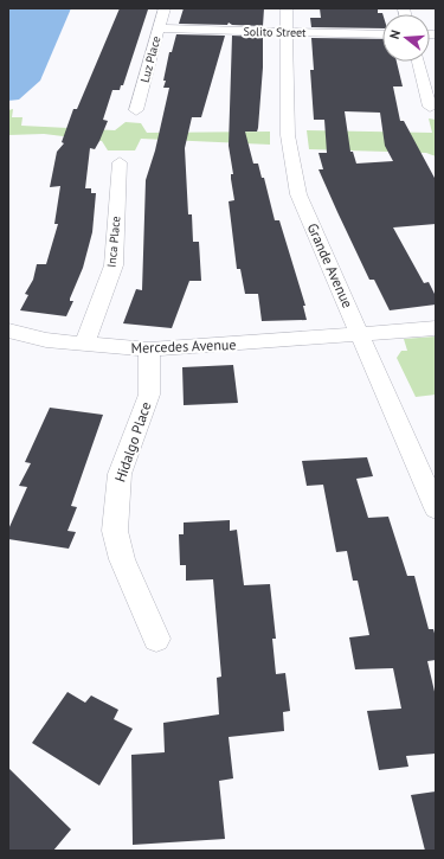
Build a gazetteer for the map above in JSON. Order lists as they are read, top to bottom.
{
  "streets": {
    "street": [
      "Solito Street",
      "Luz Place",
      "Inca Place",
      "Grande Avenue",
      "Mercedes Avenue",
      "Hidalgo Place"
    ]
  },
  "crossings": [
    ["Solito Street", "Luz Place"],
    ["Solito Street", "Grande Avenue"],
    ["Inca Place", "Mercedes Avenue"],
    ["Grande Avenue", "Mercedes Avenue"],
    ["Mercedes Avenue", "Hidalgo Place"]
  ],
  "north": "left"
}
